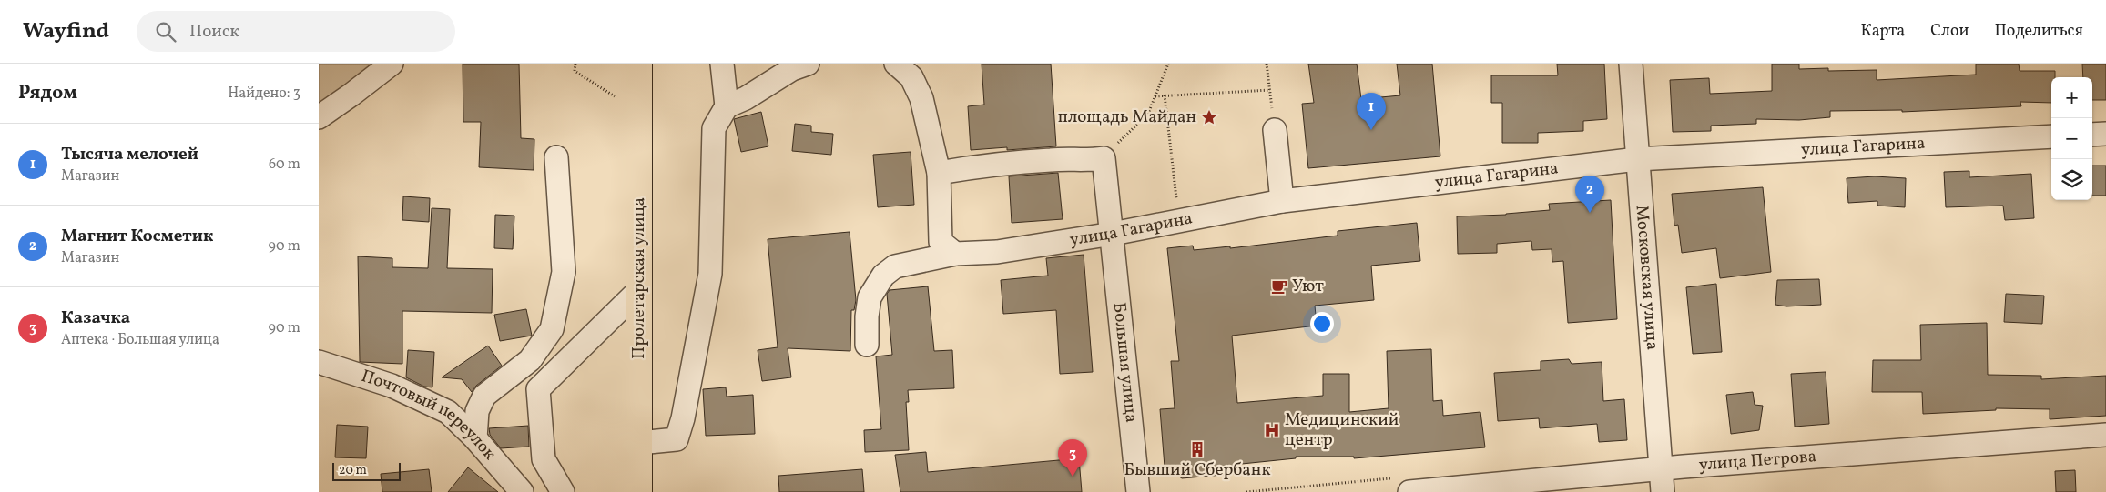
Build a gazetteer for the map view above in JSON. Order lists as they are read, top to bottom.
{
  "streets": {
    "main road": ["Пролетарская улица"],
    "street": [
      "улица Гагарина",
      "Московская улица",
      "Большая улица",
      "Почтовый переулок",
      "улица Петрова"
    ]
  },
  "crossings": [
    ["улица Гагарина", "Московская улица"],
    ["улица Гагарина", "Большая улица"],
    ["Московская улица", "улица Петрова"]
  ],
  "places": {
    "place": ["площадь Майдан"],
    "cafe": ["Уют"],
    "hospital": ["Медицинский центр"],
    "building": ["Бывший Сбербанк"]
  },
  "scale_bar": "20 m",
  "page": {
    "header": "Wayfind",
    "search": "Поиск",
    "nav": ["Карта", "Слои", "Поделиться"],
    "heading": ["Рядом", "Найдено: 3"],
    "map_buttons": ["+", "−"],
    "pins": ["1", "2", "3"],
    "list": [
      {
        "mark": "1",
        "name": "Тысяча мелочей",
        "note": "Магазин",
        "value": "60 m"
      },
      {
        "mark": "2",
        "name": "Магнит Косметик",
        "note": "Магазин",
        "value": "90 m"
      },
      {
        "mark": "3",
        "name": "Казачка",
        "note": "Аптека · Большая улица",
        "value": "90 m"
      }
    ],
    "scale": "20 m"
  }
}
